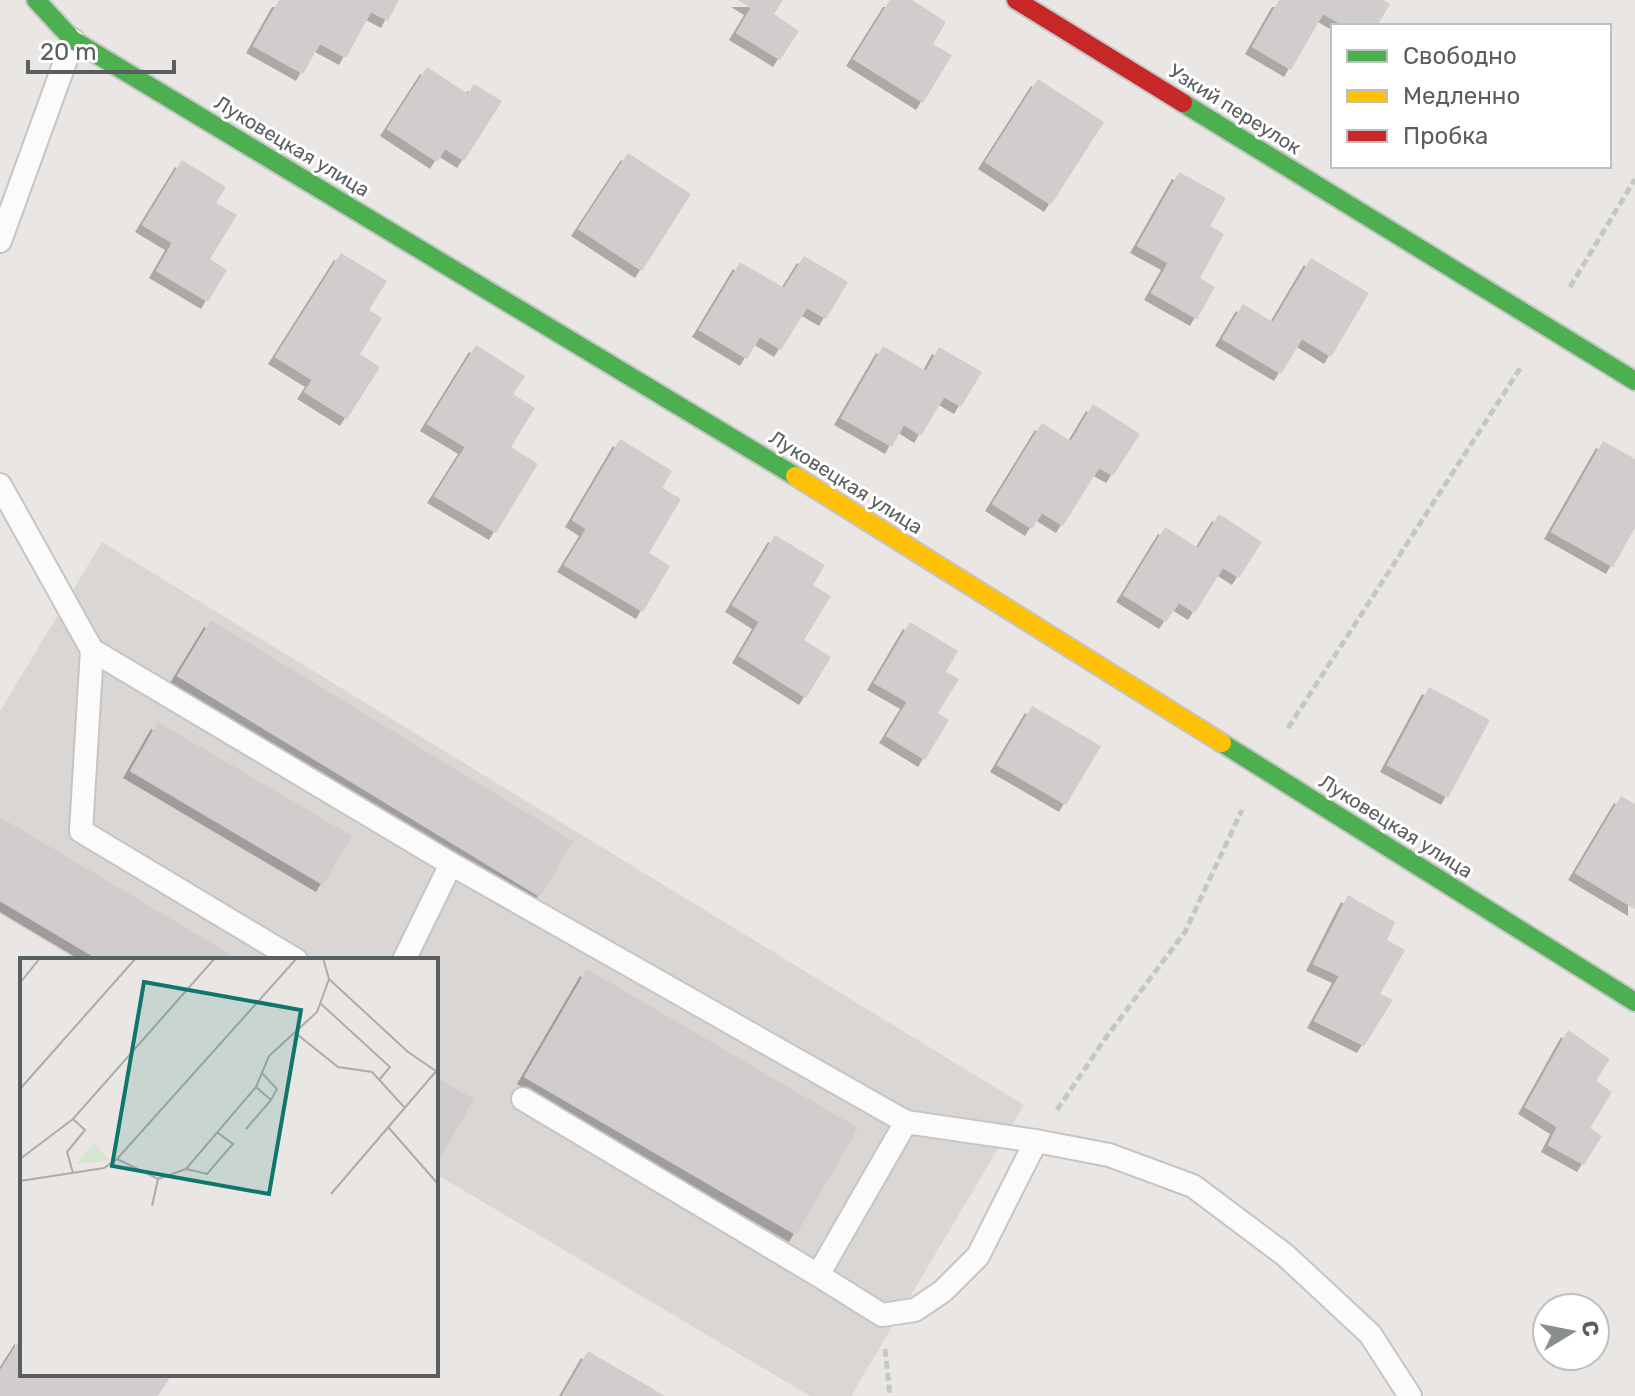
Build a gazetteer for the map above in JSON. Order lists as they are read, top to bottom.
{
  "streets": {
    "street": ["Узкий переулок", "Луковецкая улица"]
  },
  "legend": ["Свободно", "Медленно", "Пробка"],
  "scale_bar": "20 m",
  "north": "right"
}
